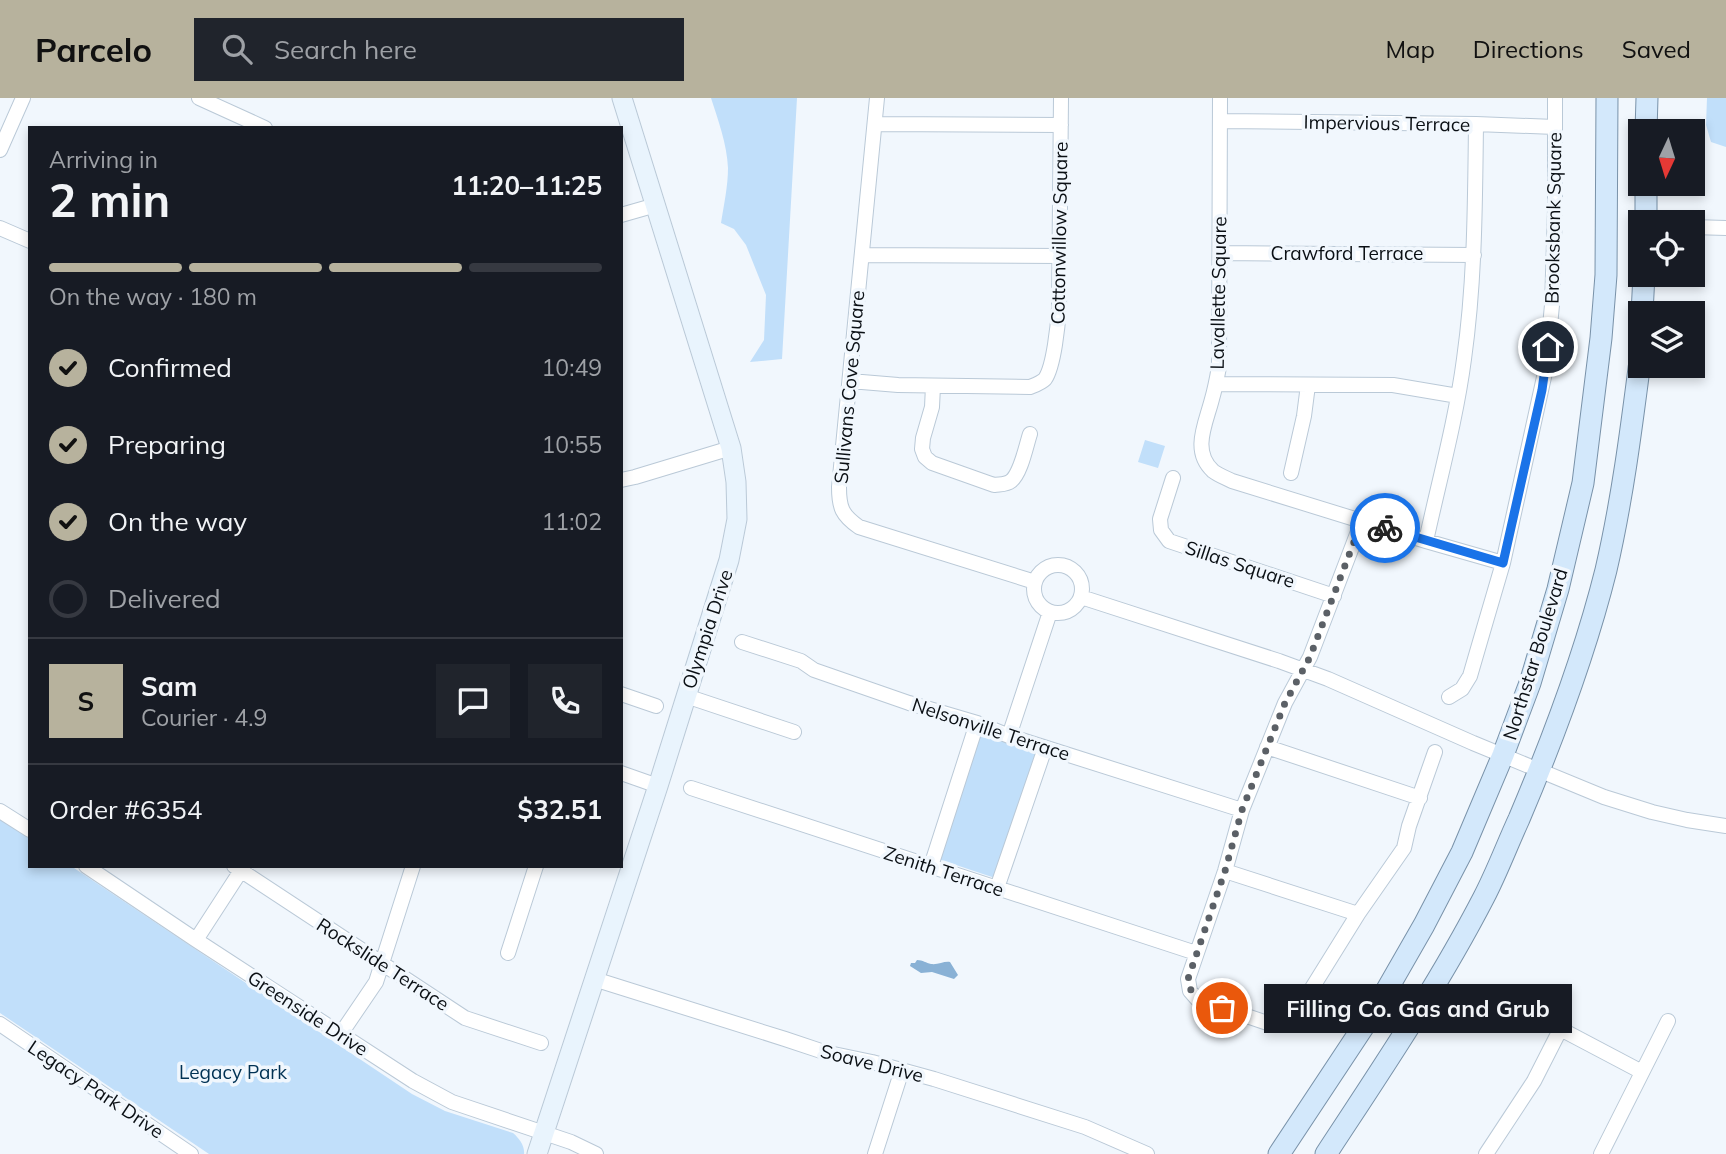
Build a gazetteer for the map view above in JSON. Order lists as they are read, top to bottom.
{
  "streets": {
    "main road": ["Northstar Boulevard"],
    "street": [
      "Impervious Terrace",
      "Brooksbank Square",
      "Cottonwillow Square",
      "Crawford Terrace",
      "Lavallette Square",
      "Sullivans Cove Square",
      "Sillas Square",
      "Olympia Drive",
      "Nelsonville Terrace",
      "Zenith Terrace",
      "Rockslide Terrace",
      "Greenside Drive",
      "Soave Drive",
      "Legacy Park Drive"
    ]
  },
  "crossings": [
    ["Impervious Terrace", "Brooksbank Square"],
    ["Impervious Terrace", "Lavallette Square"],
    ["Brooksbank Square", "Lavallette Square"],
    ["Cottonwillow Square", "Sullivans Cove Square"],
    ["Crawford Terrace", "Lavallette Square"],
    ["Olympia Drive", "Greenside Drive"],
    ["Olympia Drive", "Soave Drive"]
  ],
  "parks": ["Legacy Park"],
  "places": ["Filling Co. Gas and Grub"],
  "north": "bottom",
  "page": {
    "header": "Parcelo",
    "search": "Search here",
    "nav": ["Map", "Directions", "Saved"],
    "heading": ["2 min", "Arriving in", "11:20–11:25"],
    "panel": [
      "Sam",
      "Courier · 4.9",
      "Order #6354",
      "$32.51"
    ],
    "bar": "On the way · 180 m",
    "list": [
      ["Confirmed", "10:49"],
      ["Preparing", "10:55"],
      ["On the way", "11:02"],
      "Delivered"
    ],
    "round": "S",
    "bubble": "Filling Co. Gas and Grub"
  }
}
